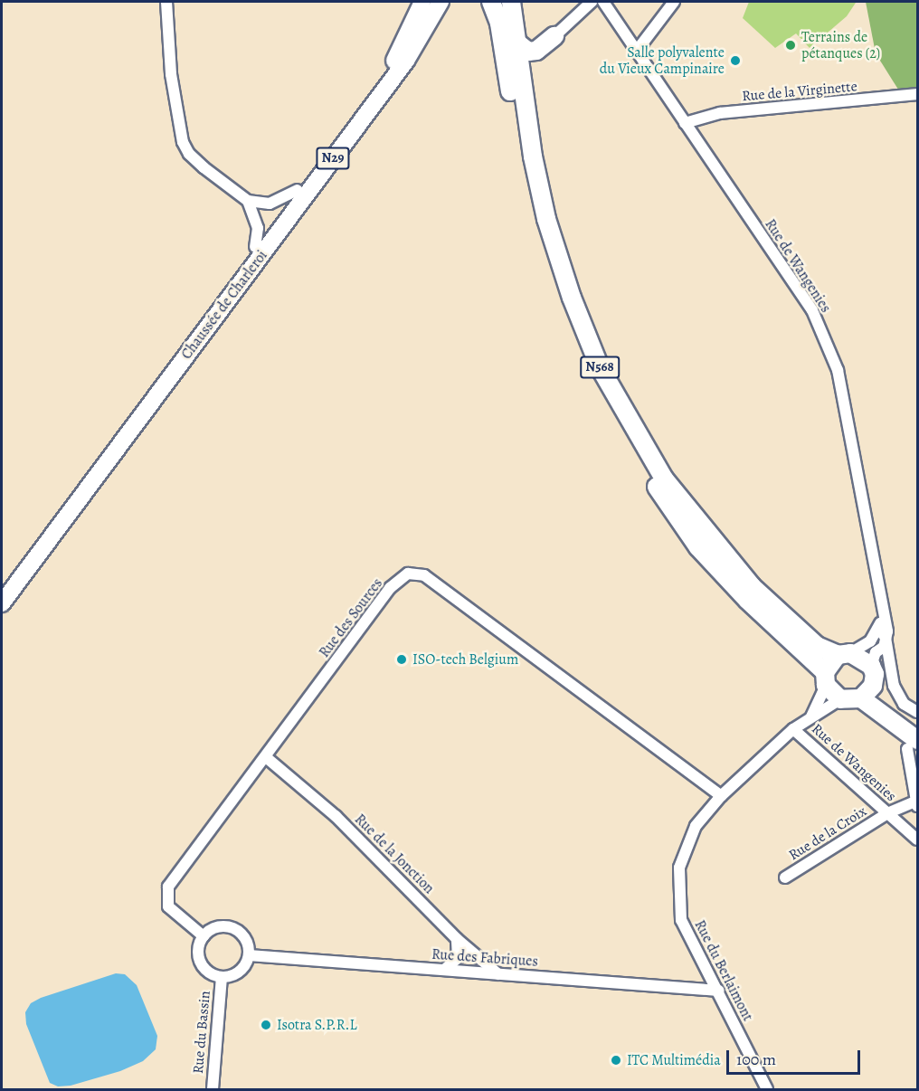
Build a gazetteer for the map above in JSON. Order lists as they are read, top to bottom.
{
  "streets": {
    "highway": ["N568"],
    "main road": ["N29", "Chaussée de Charleroi"],
    "street": [
      "Rue de la Virginette",
      "Rue de Wangenies",
      "Rue des Sources",
      "Rue de la Croix",
      "Rue de la Jonction",
      "Rue des Fabriques",
      "Rue du Berlaimont",
      "Rue du Bassin"
    ]
  },
  "crossings": [
    ["Rue de la Virginette", "Rue de Wangenies"],
    ["Rue de Wangenies", "Rue de la Croix"],
    ["Rue de Wangenies", "Rue du Berlaimont"],
    ["N568", "Rue du Berlaimont"],
    ["Rue des Sources", "Rue de la Jonction"],
    ["Rue des Sources", "Rue des Fabriques"],
    ["Rue des Sources", "Rue du Berlaimont"],
    ["Rue des Sources", "Rue du Bassin"],
    ["Rue de la Jonction", "Rue des Fabriques"],
    ["Rue des Fabriques", "Rue du Berlaimont"],
    ["Rue des Fabriques", "Rue du Bassin"]
  ],
  "places": [
    "Terrains de pétanques (2)",
    "Salle polyvalente du Vieux Campinaire",
    "ISO-tech Belgium",
    "Isotra S.P.R.L",
    "ITC Multimédia"
  ],
  "scale_bar": "100 m"
}
